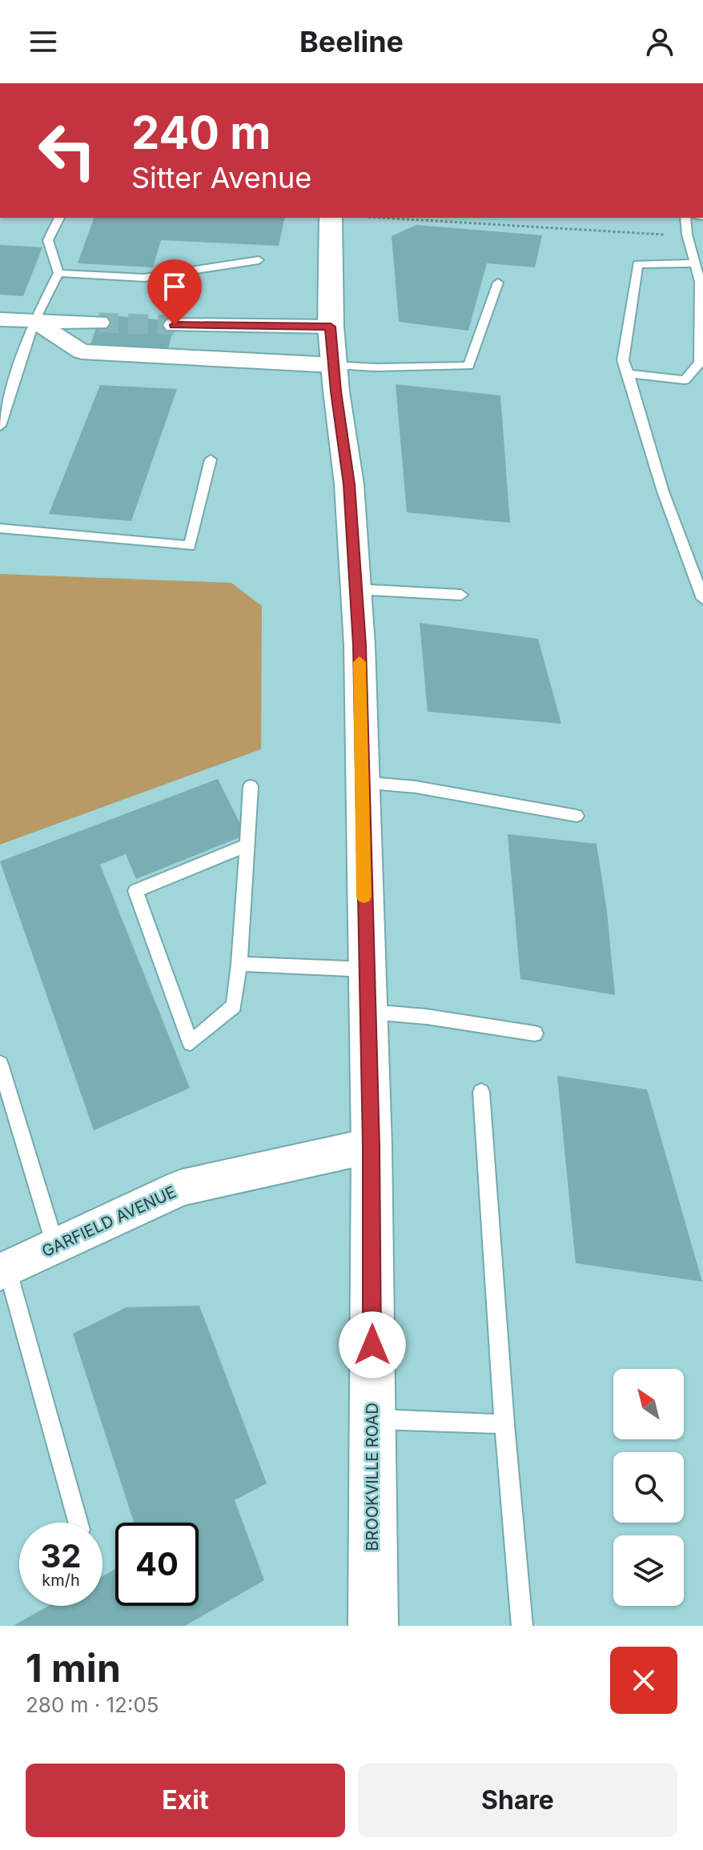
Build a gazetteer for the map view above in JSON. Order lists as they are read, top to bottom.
{
  "streets": {
    "street": ["GARFIELD AVENUE", "BROOKVILLE ROAD"]
  },
  "crossings": [
    ["GARFIELD AVENUE", "BROOKVILLE ROAD"]
  ],
  "north": "top left",
  "page": {
    "header": "Beeline",
    "turn": ["240 m", "Sitter Avenue"],
    "speed": "32 km/h",
    "limit": "40",
    "heading": ["1 min", "280 m · 12:05"],
    "buttons": ["Exit", "Share"]
  }
}
